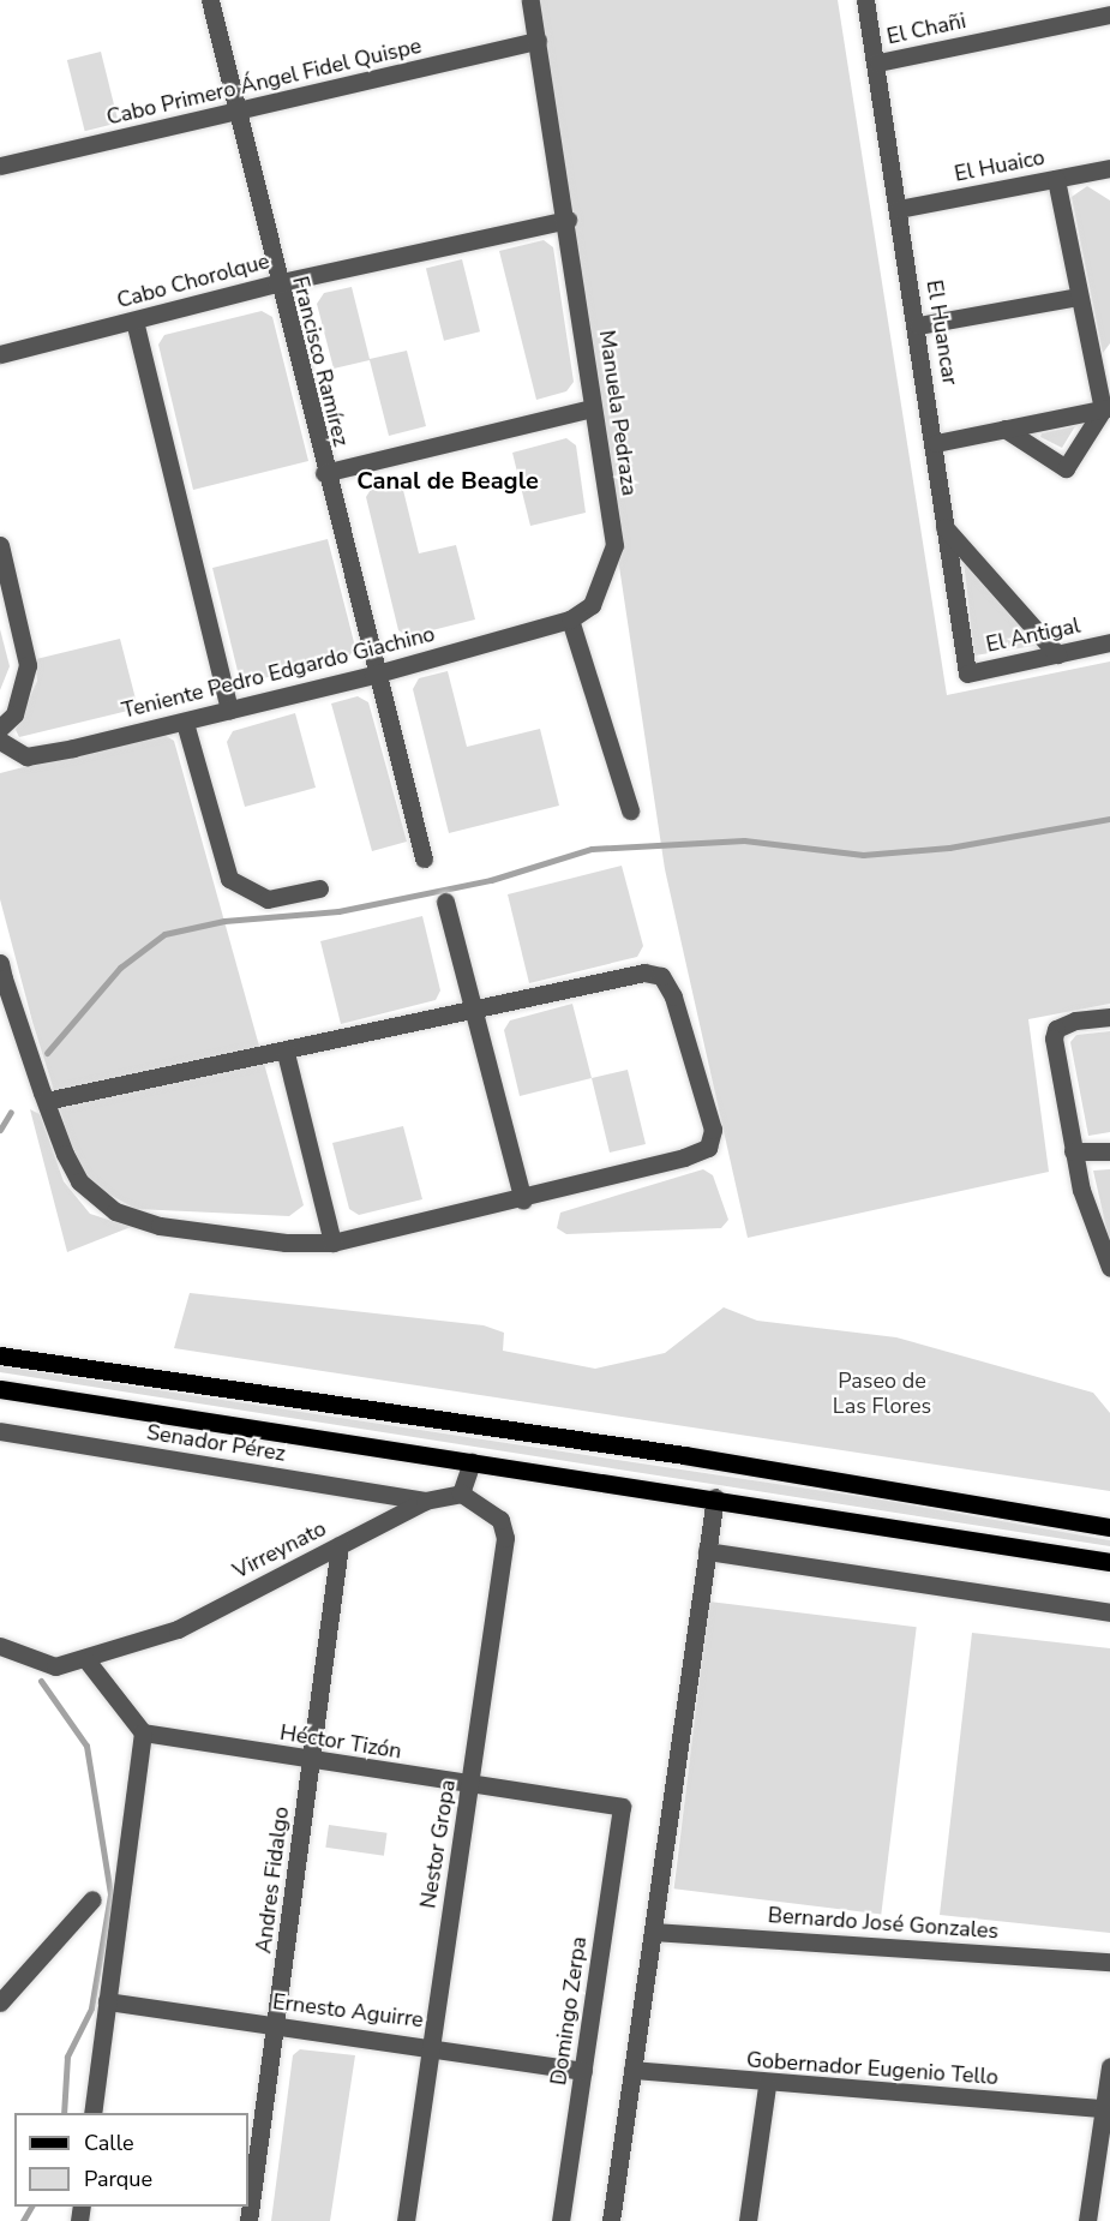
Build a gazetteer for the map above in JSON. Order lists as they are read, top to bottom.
{
  "streets": {
    "street": [
      "El Chañi",
      "Cabo Primero Ángel Fidel Quispe",
      "El Huaico",
      "Cabo Chorolque",
      "El Huancar",
      "Francisco Ramírez",
      "Manuela Pedraza",
      "El Antigal",
      "Teniente Pedro Edgardo Giachino",
      "Senador Pérez",
      "Virreynato",
      "Héctor Tizón",
      "Nestor Gropa",
      "Andres Fidalgo",
      "Bernardo José Gonzales",
      "Ernesto Aguirre",
      "Domingo Zerpa",
      "Gobernador Eugenio Tello"
    ]
  },
  "crossings": [
    ["El Chañi", "El Huancar"],
    ["Cabo Primero Ángel Fidel Quispe", "Francisco Ramírez"],
    ["Cabo Primero Ángel Fidel Quispe", "Manuela Pedraza"],
    ["El Huaico", "El Huancar"],
    ["Cabo Chorolque", "Francisco Ramírez"],
    ["Cabo Chorolque", "Manuela Pedraza"],
    ["El Huancar", "El Antigal"],
    ["Francisco Ramírez", "Teniente Pedro Edgardo Giachino"],
    ["Manuela Pedraza", "Teniente Pedro Edgardo Giachino"],
    ["Senador Pérez", "Virreynato"],
    ["Virreynato", "Nestor Gropa"],
    ["Virreynato", "Andres Fidalgo"],
    ["Héctor Tizón", "Nestor Gropa"],
    ["Héctor Tizón", "Andres Fidalgo"],
    ["Héctor Tizón", "Domingo Zerpa"],
    ["Nestor Gropa", "Ernesto Aguirre"],
    ["Andres Fidalgo", "Ernesto Aguirre"],
    ["Ernesto Aguirre", "Domingo Zerpa"]
  ],
  "districts": ["Canal de Beagle"],
  "parks": ["Paseo de Las Flores"],
  "legend": ["Calle", "Parque"]
}
